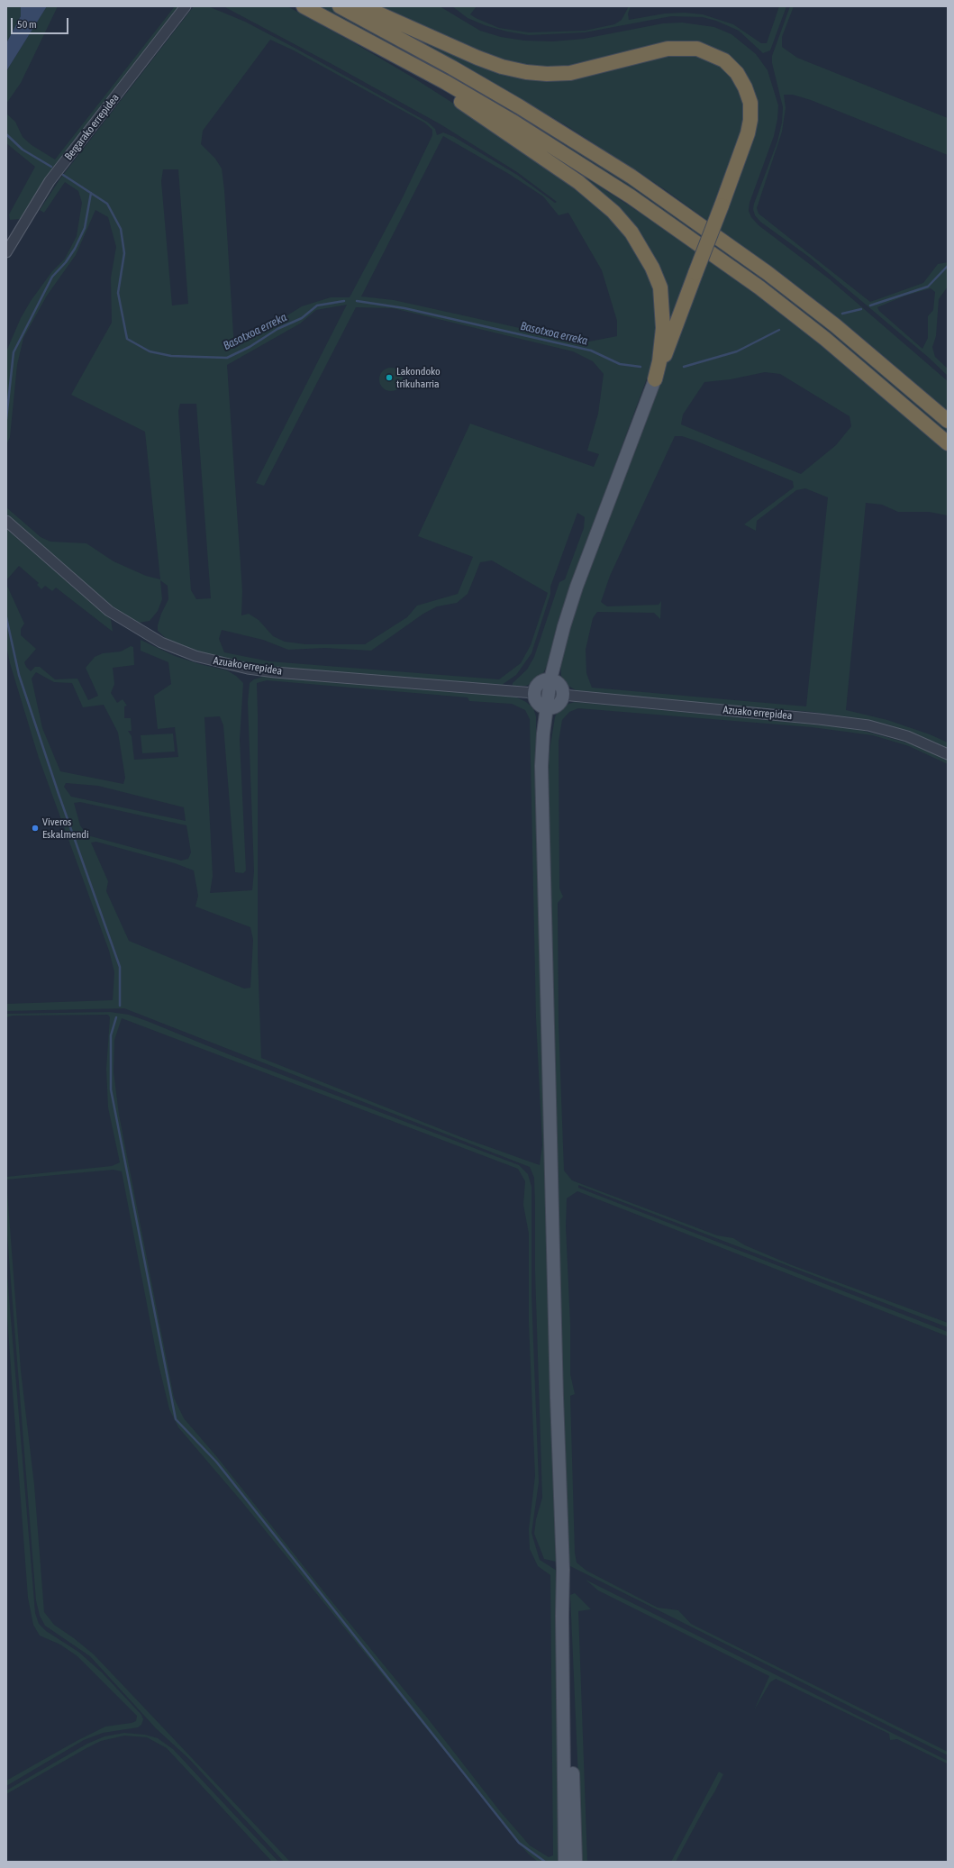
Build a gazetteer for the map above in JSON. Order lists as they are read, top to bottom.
{
  "streets": {
    "street": ["Bergarako errepidea", "Azuako errepidea"]
  },
  "water": ["Basotxoa erreka"],
  "places": ["Lakondoko trikuharria", "Viveros Eskalmendi"],
  "scale_bar": "50 m"
}
